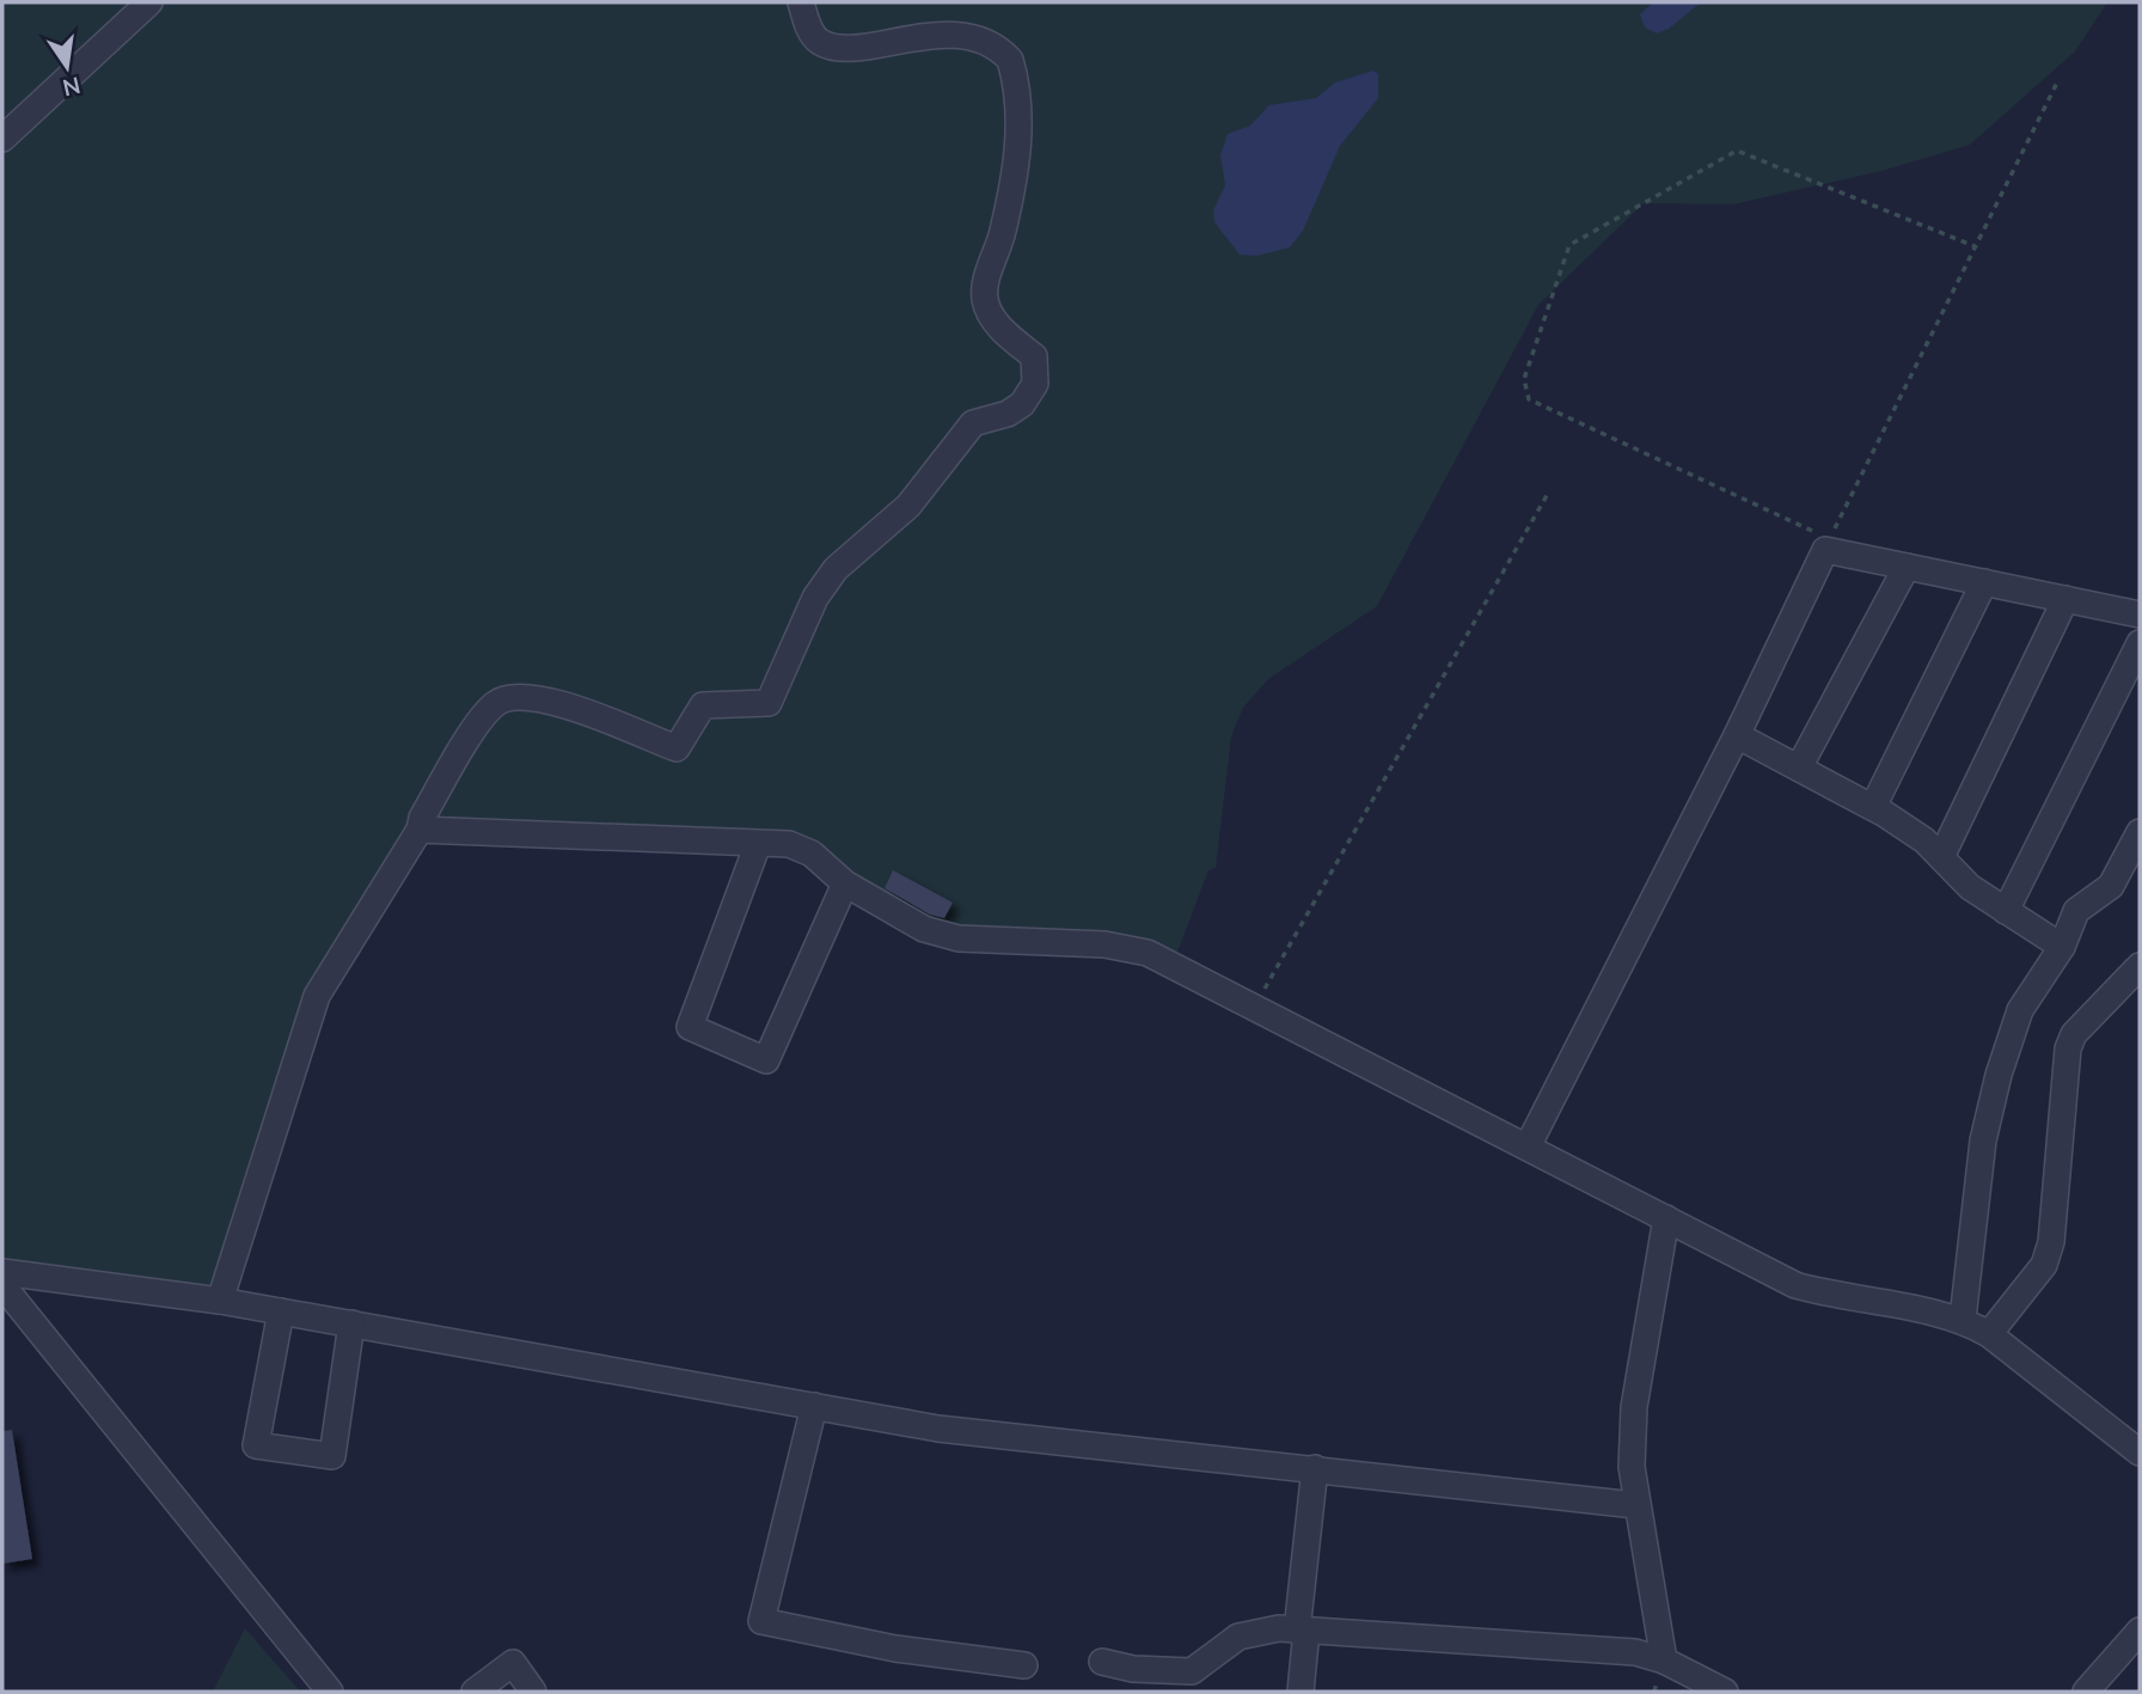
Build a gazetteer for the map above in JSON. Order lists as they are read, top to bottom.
{
  "north": "bottom"
}
